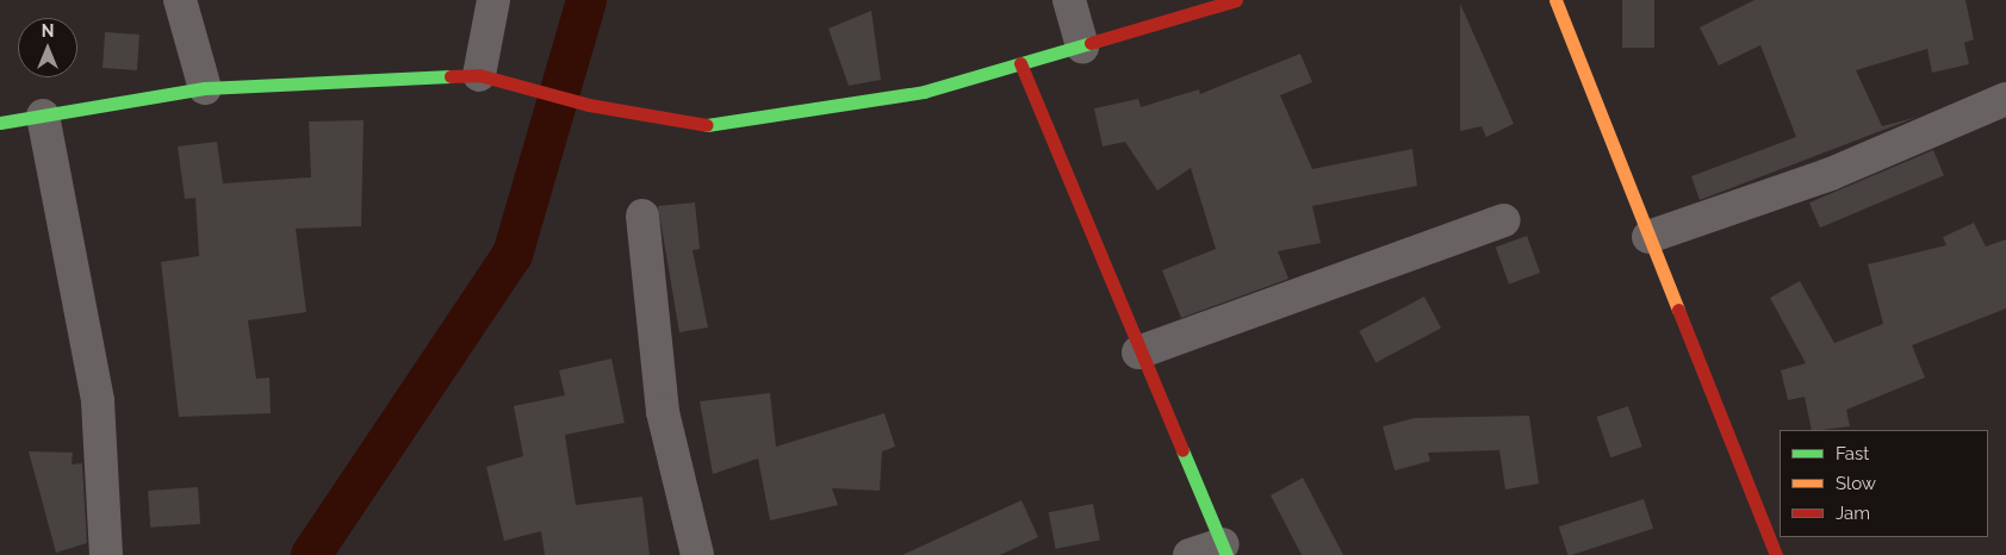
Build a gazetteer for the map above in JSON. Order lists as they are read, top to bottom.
{
  "legend": ["Fast", "Slow", "Jam"],
  "north": "top"
}
